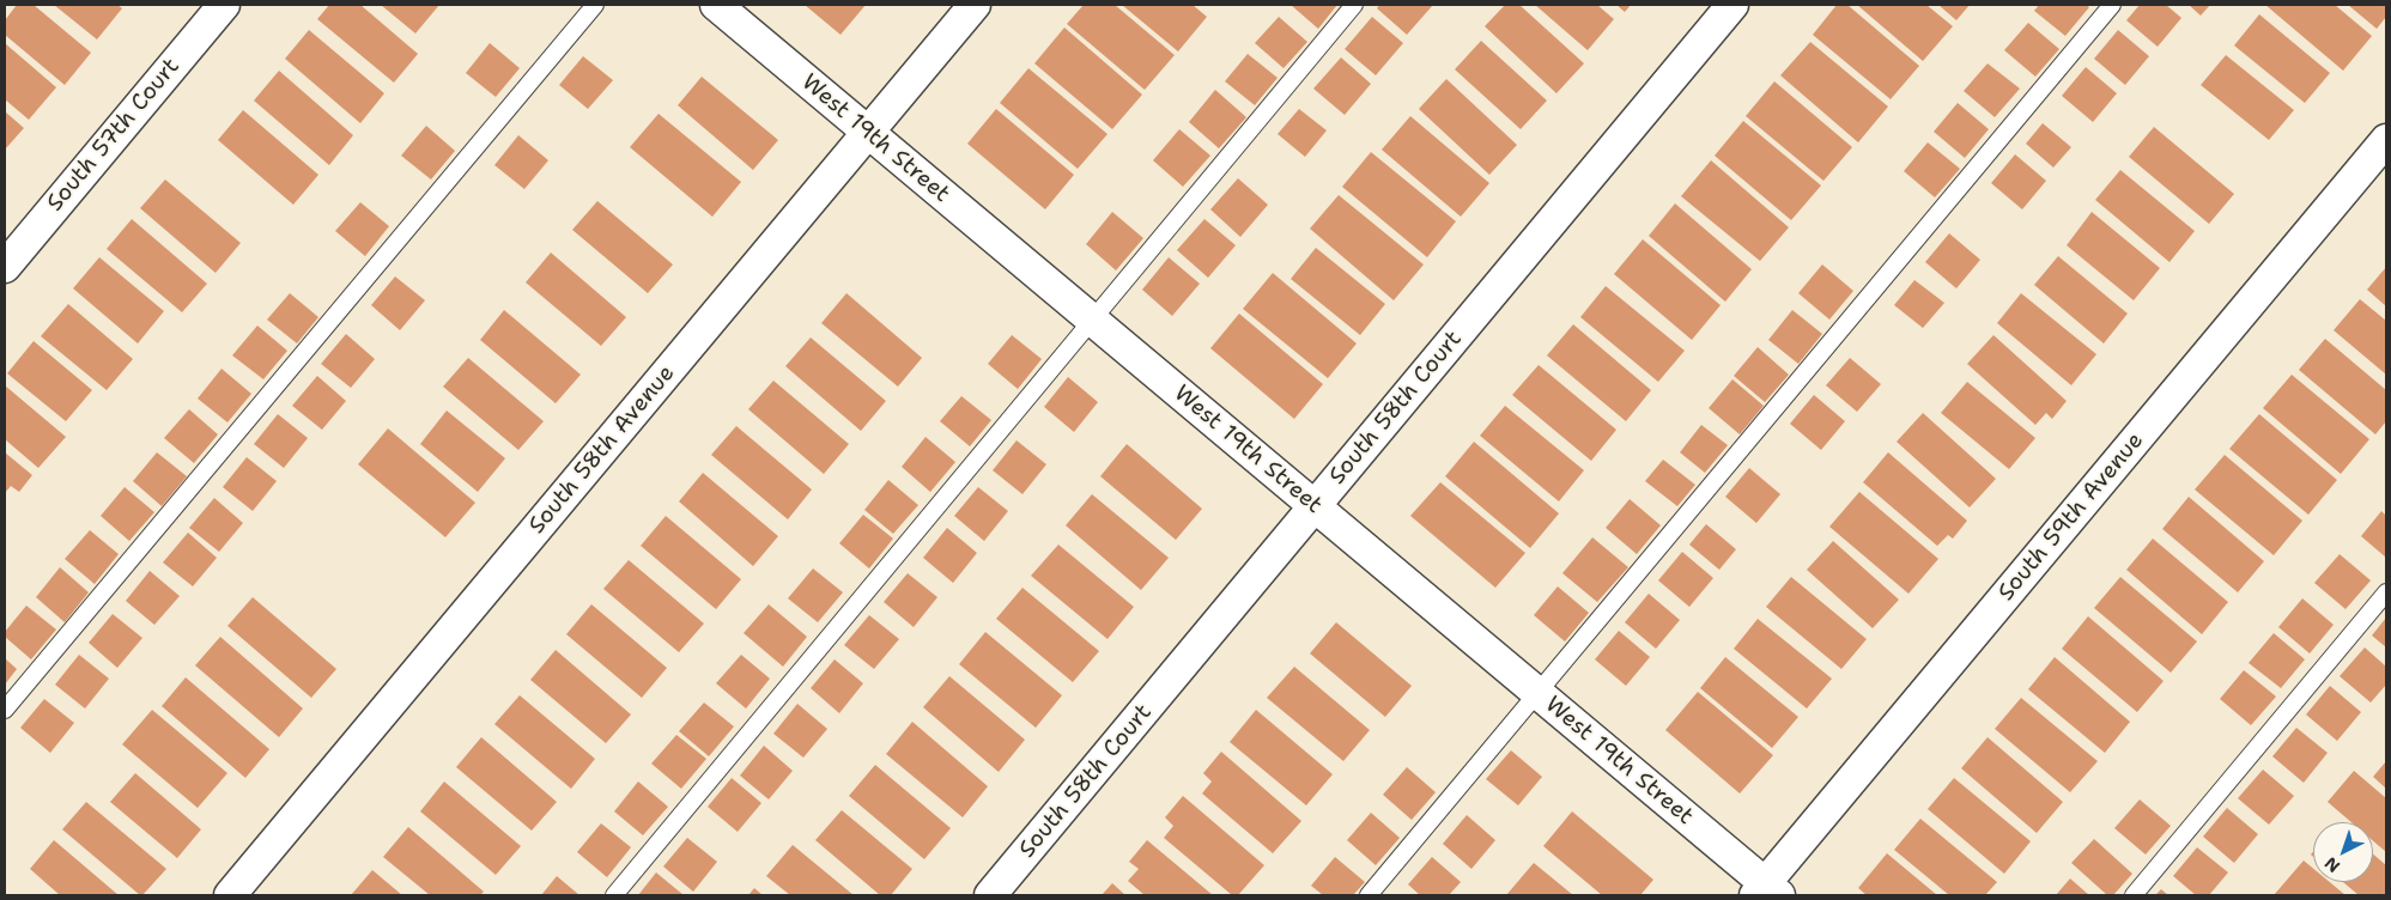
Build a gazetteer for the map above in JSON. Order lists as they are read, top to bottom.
{
  "streets": {
    "street": [
      "South 57th Court",
      "West 19th Street",
      "South 58th Court",
      "South 58th Avenue",
      "South 59th Avenue"
    ]
  },
  "crossings": [
    ["West 19th Street", "South 58th Court"],
    ["West 19th Street", "South 58th Avenue"],
    ["West 19th Street", "South 59th Avenue"]
  ],
  "north": "bottom left"
}
